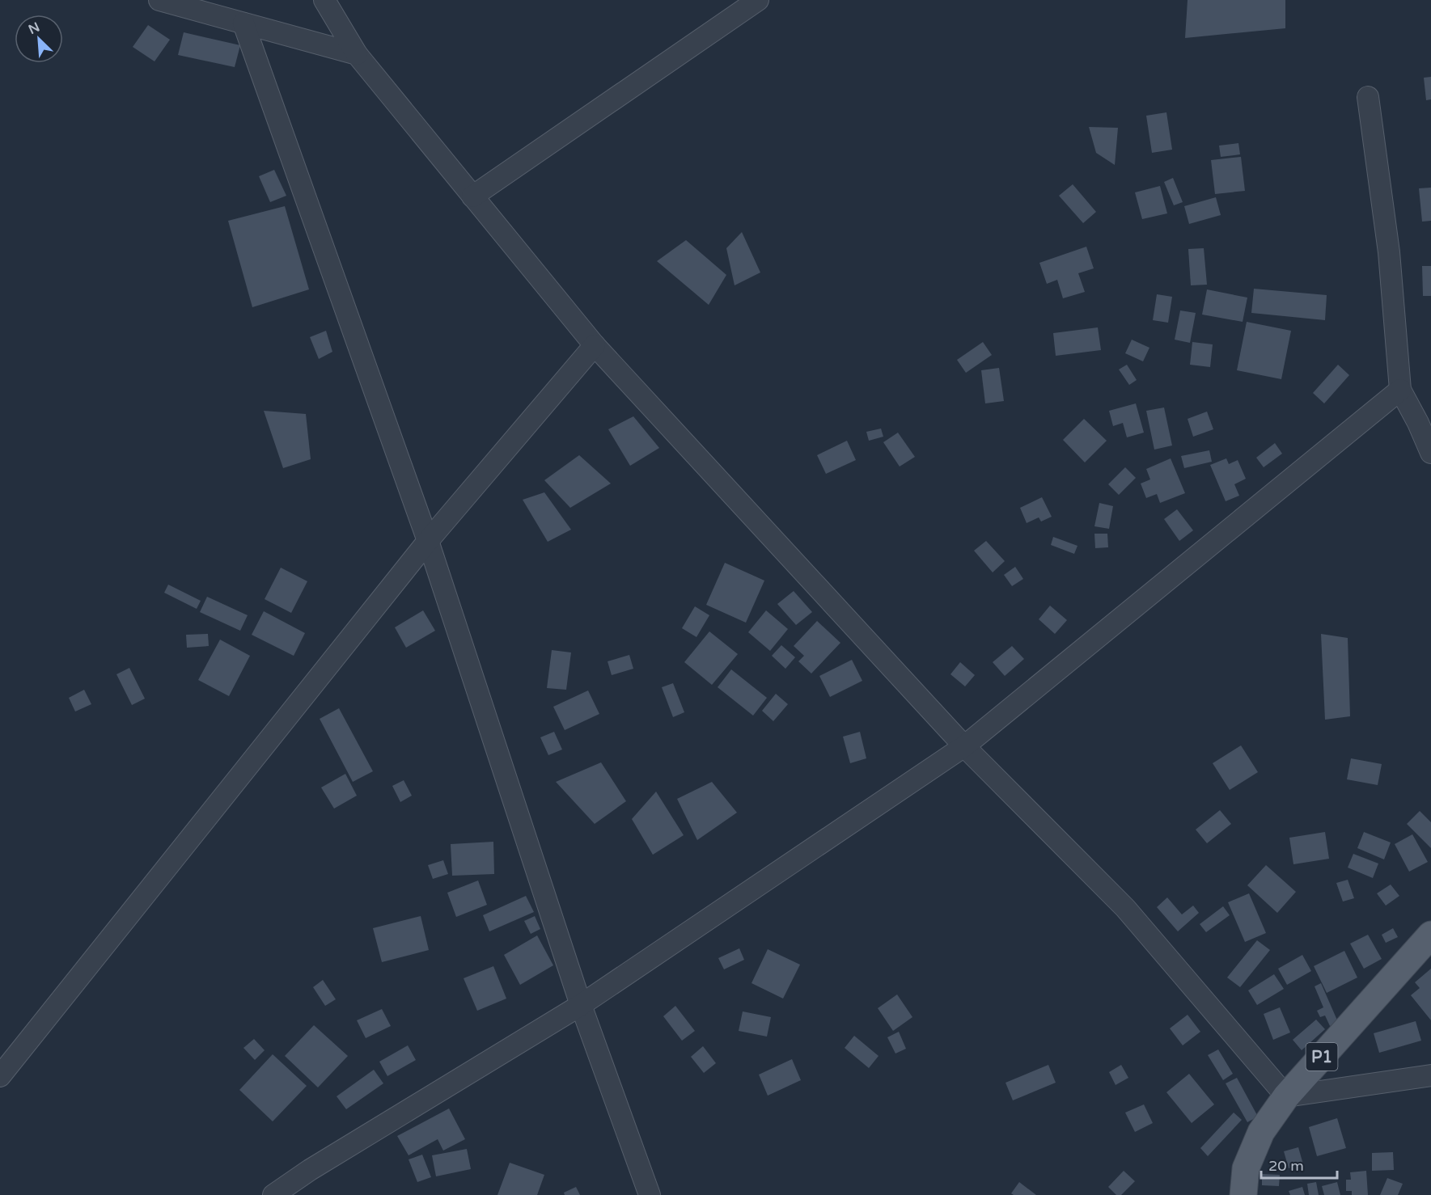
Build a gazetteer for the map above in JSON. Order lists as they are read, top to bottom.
{
  "streets": {
    "main road": ["P1"]
  },
  "scale_bar": "20 m",
  "north": "top left"
}
